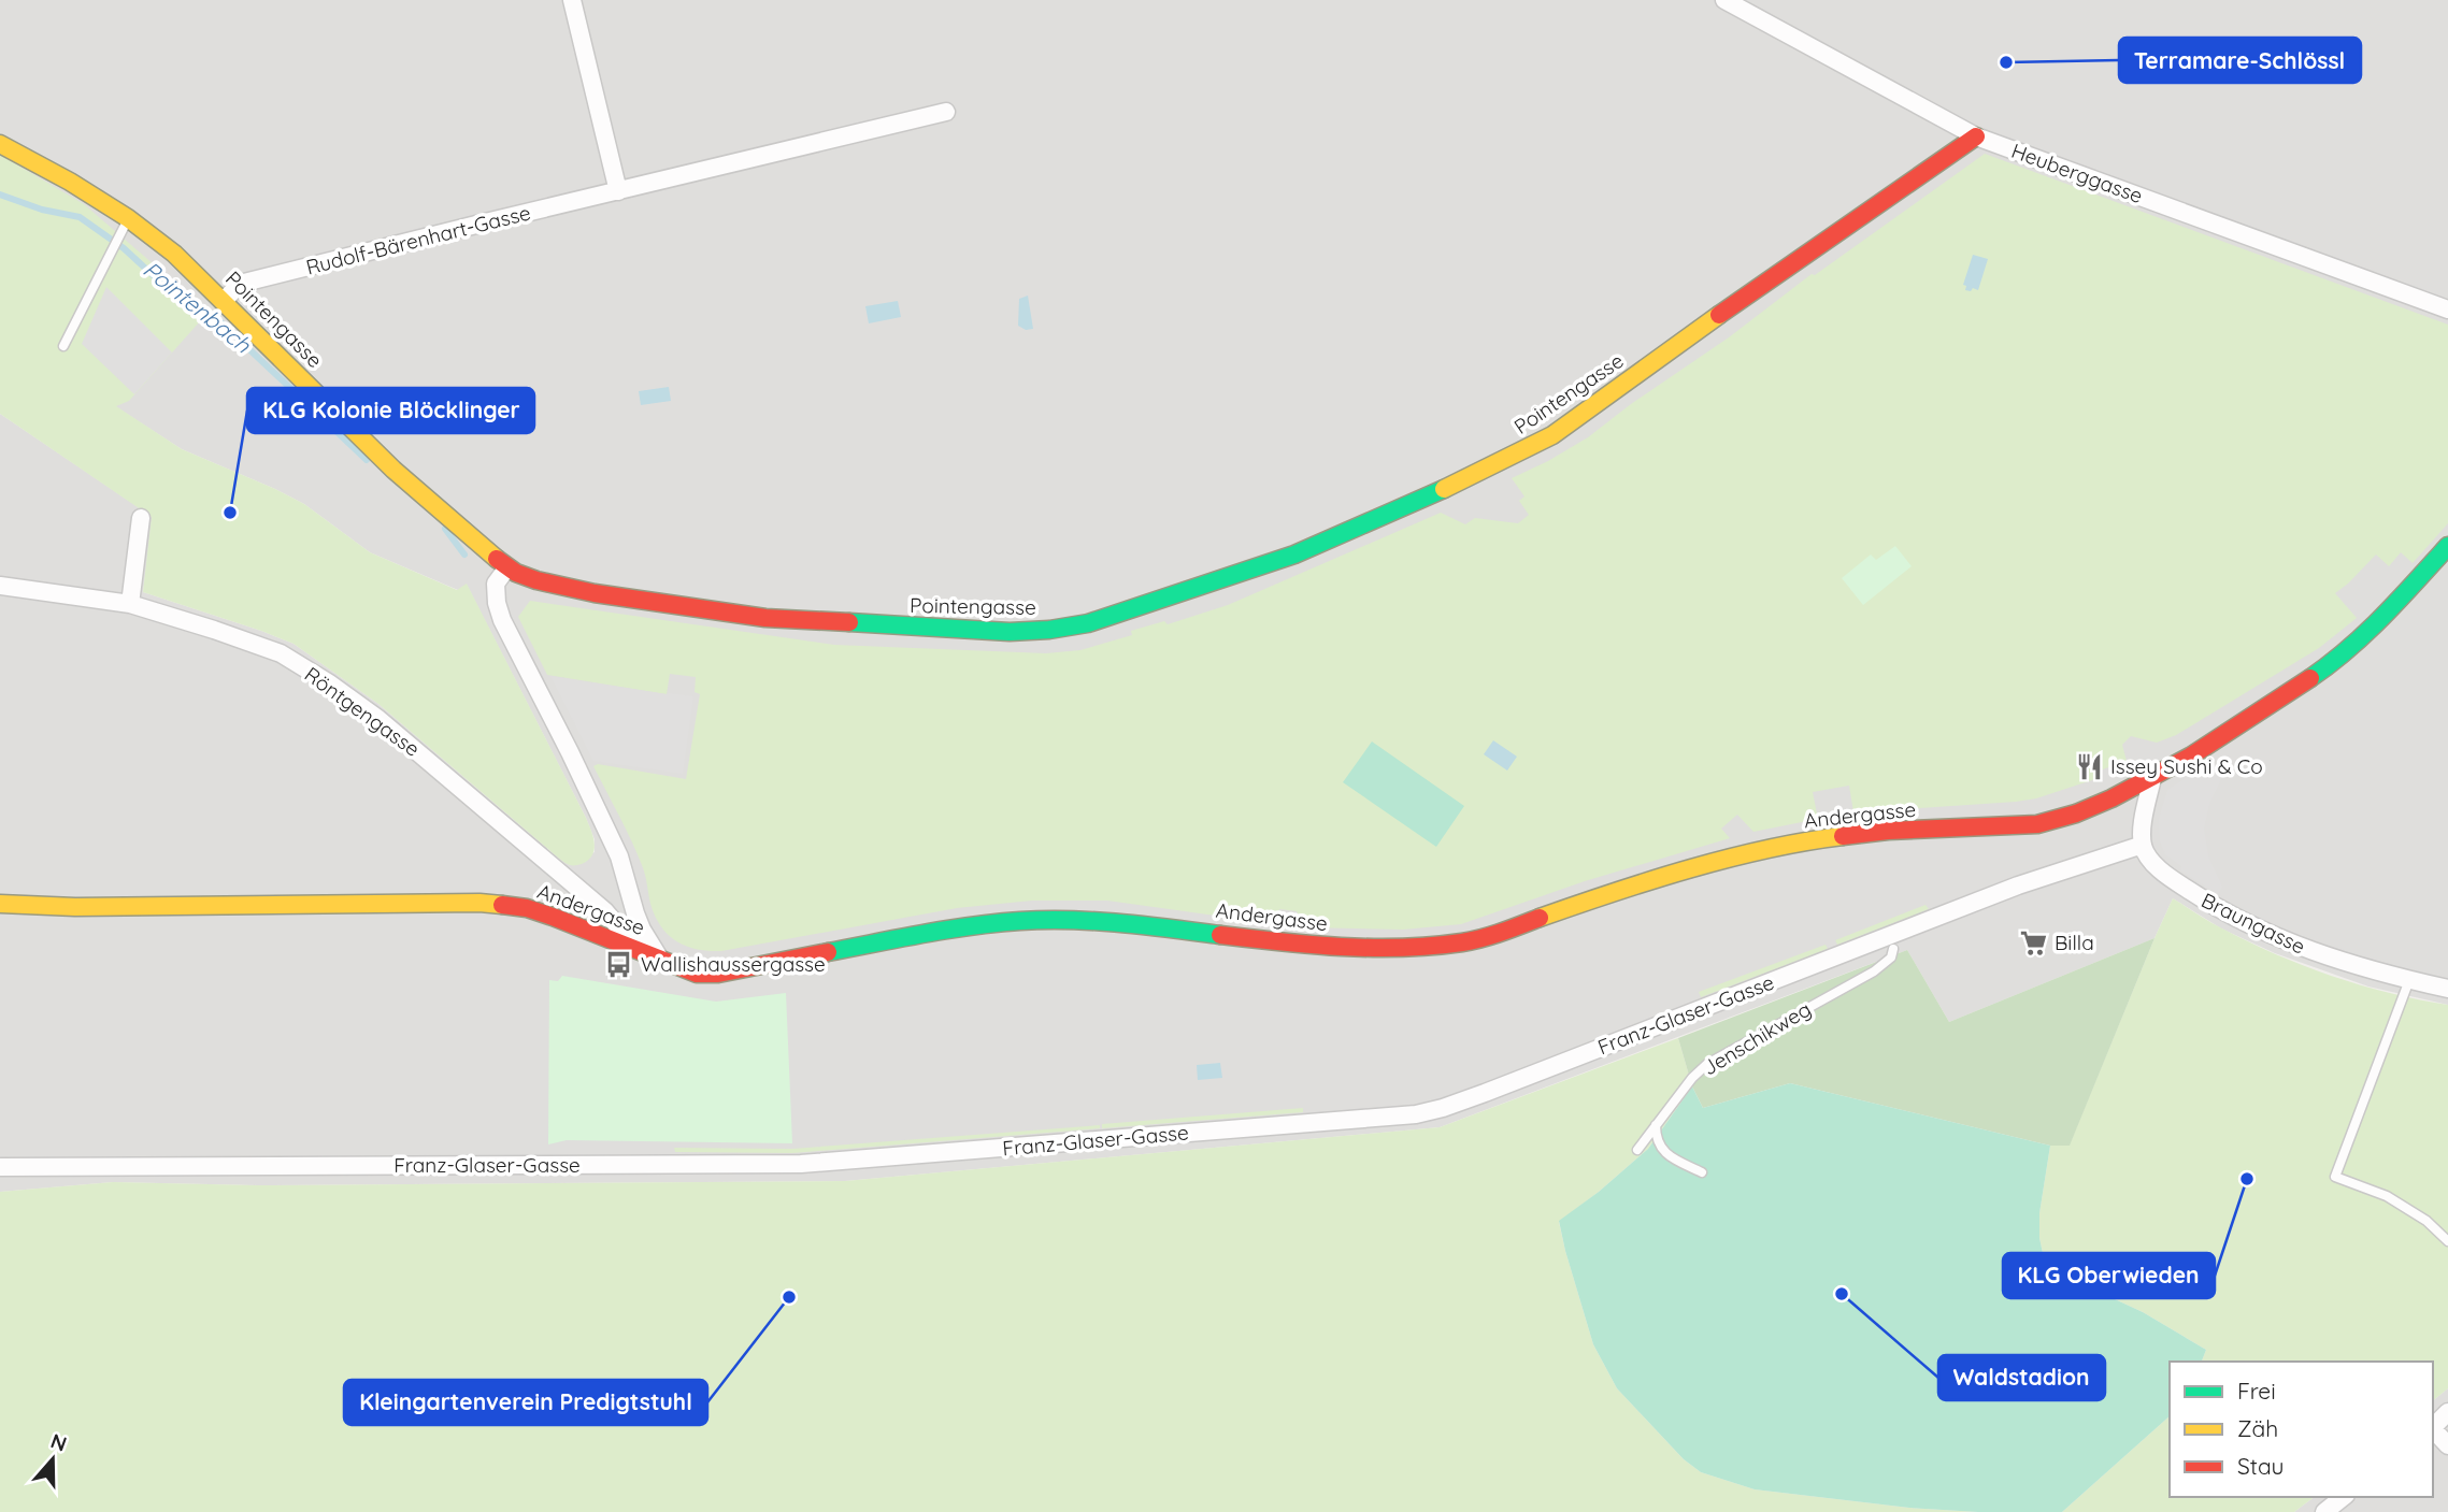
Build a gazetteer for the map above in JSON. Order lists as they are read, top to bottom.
{
  "streets": {
    "street": [
      "Heuberggasse",
      "Rudolf-Bärenhart-Gasse",
      "Pointengasse",
      "Röntgengasse",
      "Andergasse",
      "Braungasse",
      "Franz-Glaser-Gasse"
    ],
    "lane": ["Jenschikweg"]
  },
  "crossings": [
    ["Heuberggasse", "Pointengasse"],
    ["Rudolf-Bärenhart-Gasse", "Pointengasse"],
    ["Röntgengasse", "Andergasse"],
    ["Braungasse", "Franz-Glaser-Gasse"]
  ],
  "water": ["Pointenbach"],
  "places": {
    "other": [
      "Terramare-Schlössl",
      "KLG Kolonie Blöcklinger",
      "KLG Oberwieden",
      "Waldstadion",
      "Kleingartenverein Predigtstuhl"
    ],
    "restaurant": ["Issey Sushi & Co"],
    "supermarket": ["Billa"],
    "bus stop": ["Wallishaussergasse"]
  },
  "legend": ["Frei", "Zäh", "Stau"],
  "north": "top"
}
